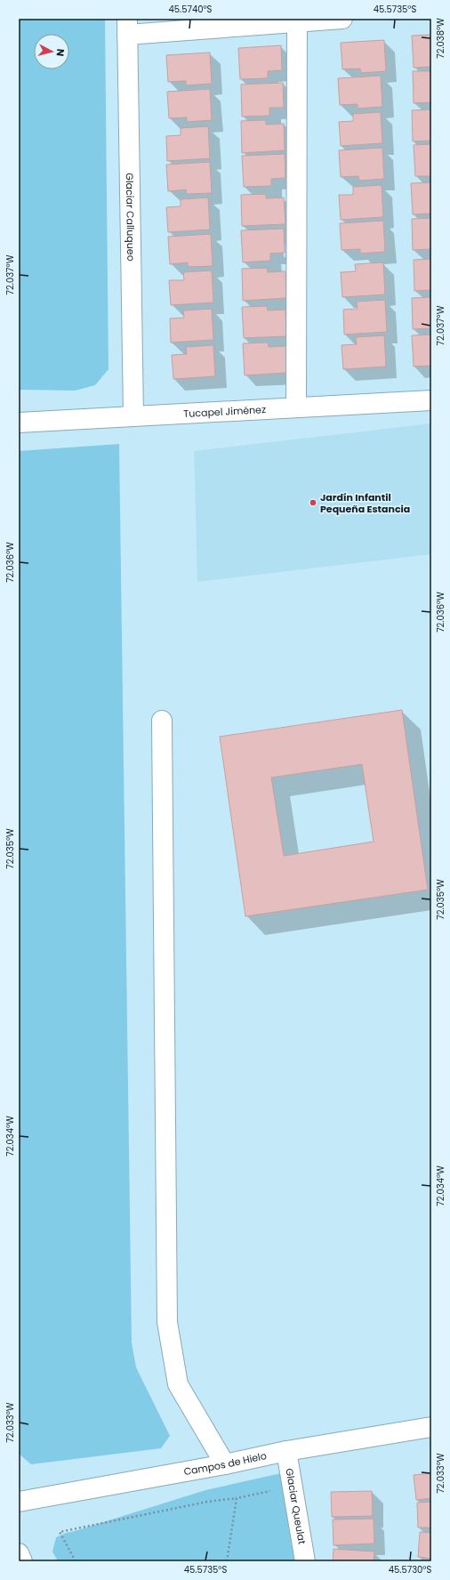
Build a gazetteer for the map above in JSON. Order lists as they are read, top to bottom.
{
  "streets": {
    "street": [
      "Glaciar Calluqueo",
      "Tucapel Jiménez",
      "Campos de Hielo",
      "Glaciar Queulat"
    ]
  },
  "crossings": [
    ["Glaciar Calluqueo", "Tucapel Jiménez"],
    ["Campos de Hielo", "Glaciar Queulat"]
  ],
  "places": ["Jardín Infantil Pequeña Estancia"],
  "north": "right",
  "coordinates": [
    "45.5740°S",
    "45.5735°S",
    "72.038°W",
    "72.037°W",
    "72.036°W",
    "72.035°W",
    "72.034°W",
    "72.033°W",
    "45.5730°S"
  ]
}
